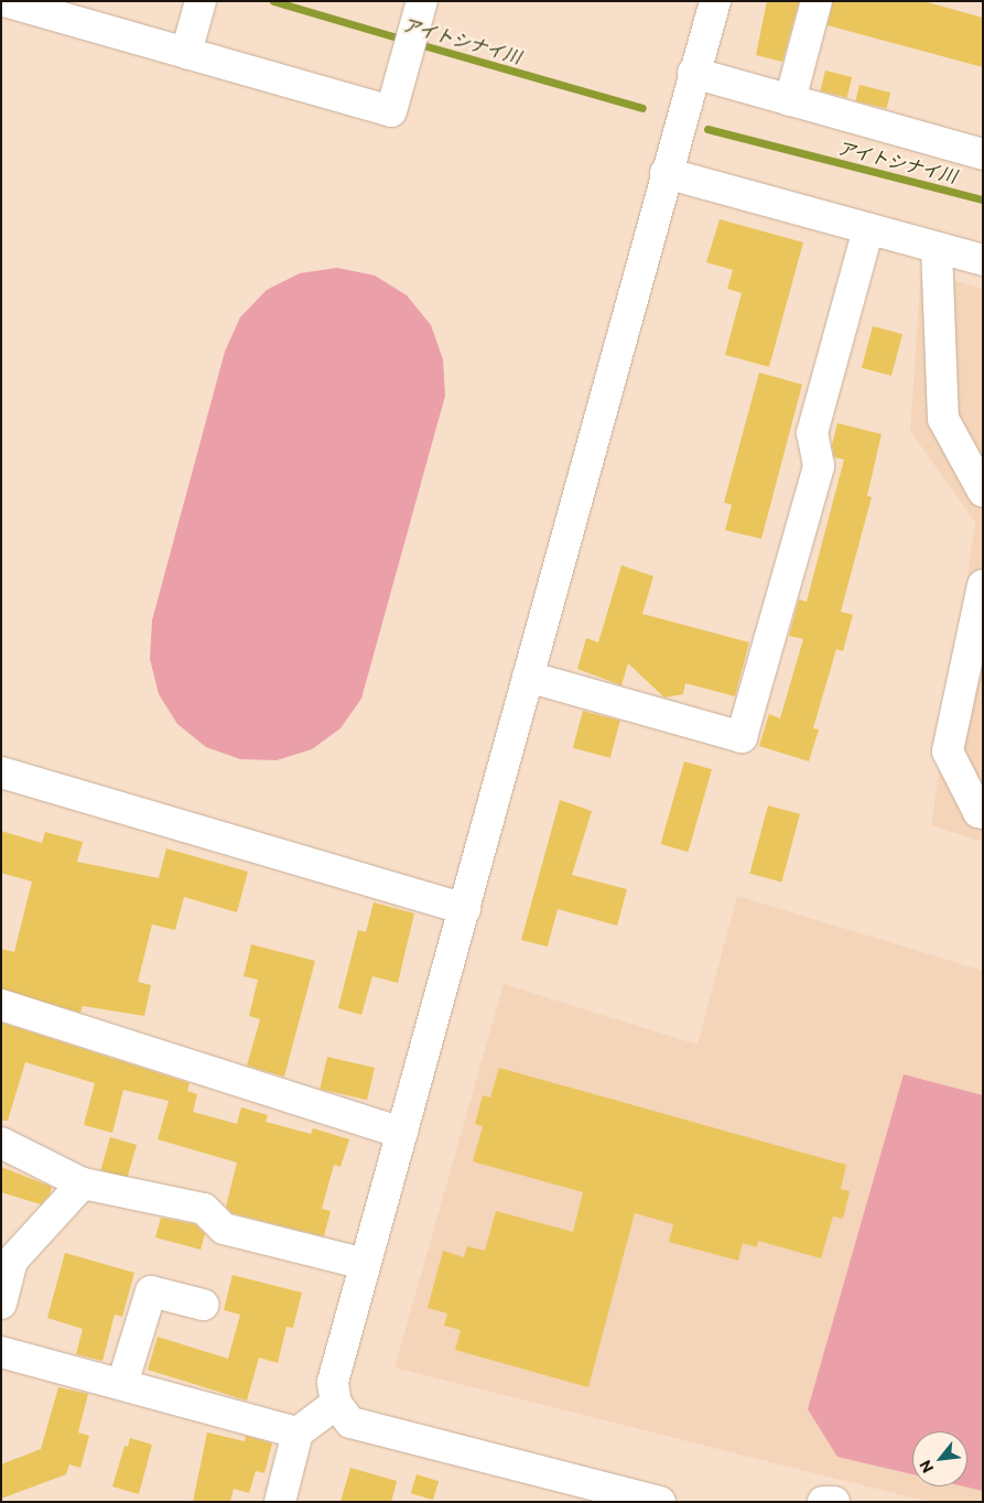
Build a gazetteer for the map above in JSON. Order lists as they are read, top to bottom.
{
  "water": ["アイトシナイ川"],
  "north": "bottom left"
}
